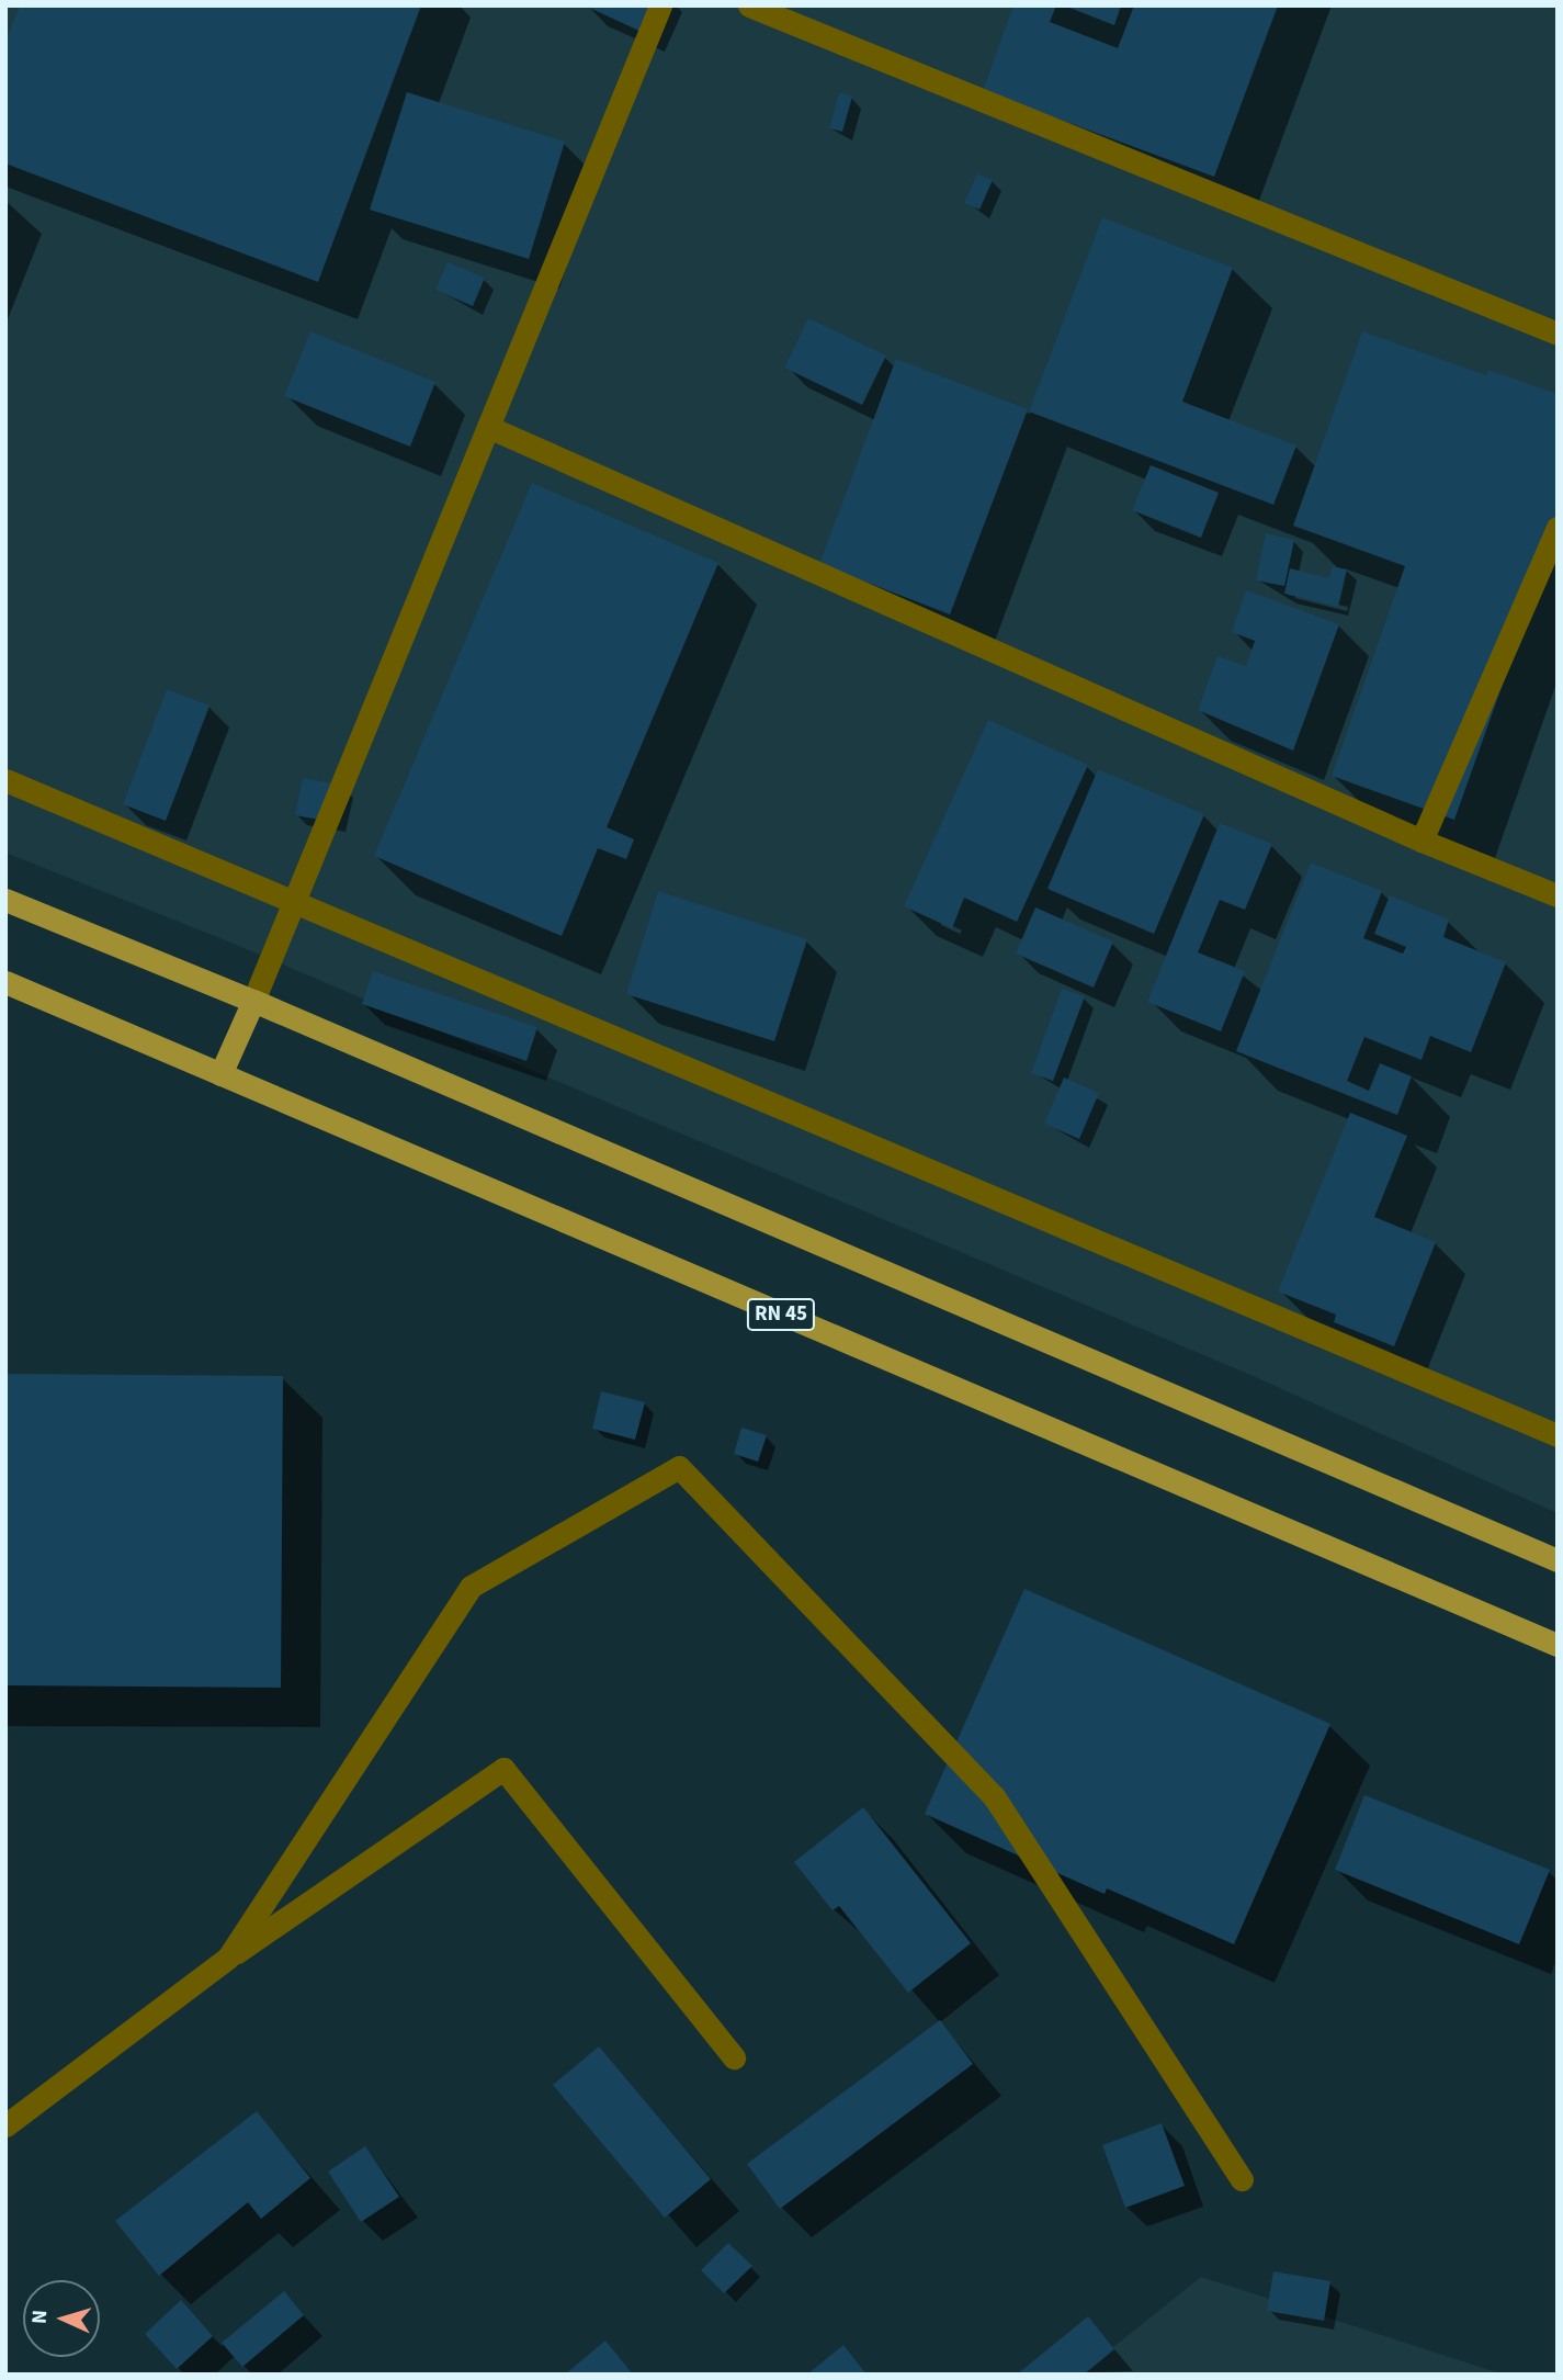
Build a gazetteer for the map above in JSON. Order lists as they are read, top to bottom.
{
  "streets": {
    "main road": ["RN 45"]
  },
  "north": "left"
}
